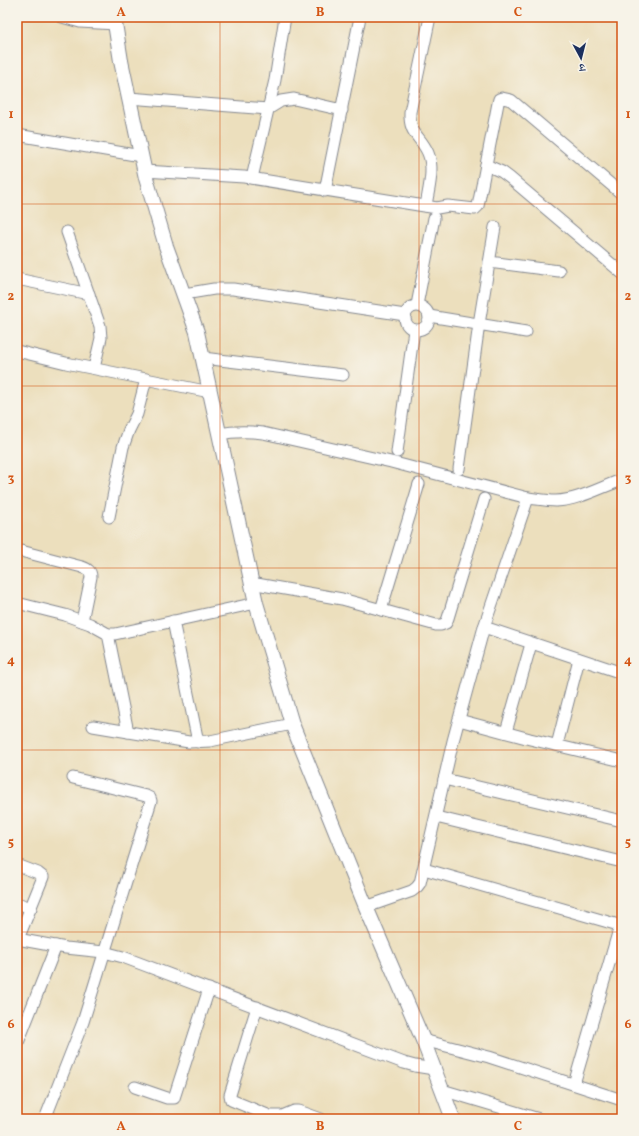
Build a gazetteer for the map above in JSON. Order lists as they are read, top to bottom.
{
  "north": "bottom",
  "grid": {
    "columns": ["A", "B", "C"],
    "rows": [
      "1",
      "2",
      "3",
      "4",
      "5",
      "6"
    ]
  }
}
